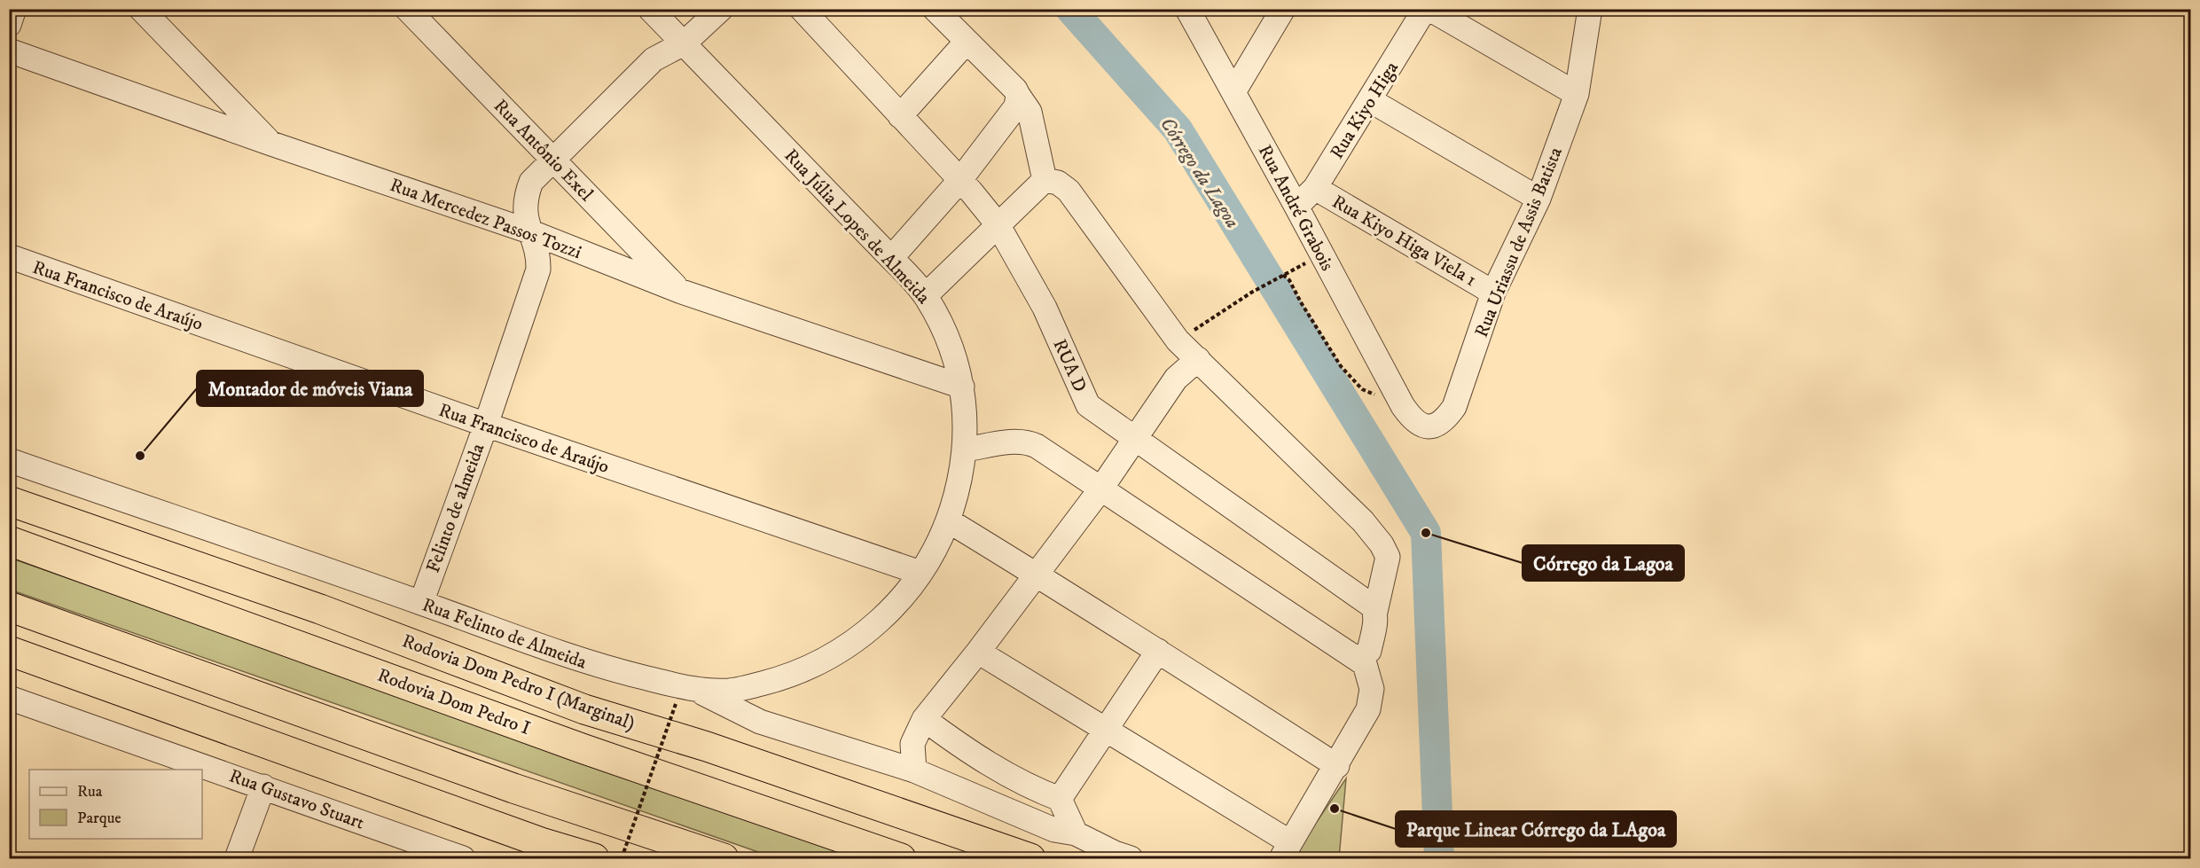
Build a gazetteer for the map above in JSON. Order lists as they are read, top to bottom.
{
  "streets": {
    "highway": ["Rodovia Dom Pedro I (Marginal)", "Rodovia Dom Pedro I"],
    "street": [
      "Rua Kiyo Higa",
      "Rua Antônio Exel",
      "Rua André Grabois",
      "Rua Mercedez Passos Tozzi",
      "Rua Júlia Lopes de Almeida",
      "Rua Kiyo Higa Viela 1",
      "Rua Uriassu de Assis Batista",
      "Rua Francisco de Araújo",
      "RUA D",
      "Felinto de almeida",
      "Rua Felinto de Almeida",
      "Rua Gustavo Stuart"
    ]
  },
  "crossings": [
    ["Rua Kiyo Higa", "Rua André Grabois"],
    ["Rua Kiyo Higa", "Rua Kiyo Higa Viela 1"],
    ["Rua Antônio Exel", "Rua Mercedez Passos Tozzi"],
    ["Rua Antônio Exel", "Felinto de almeida"],
    ["Rua André Grabois", "Rua Uriassu de Assis Batista"],
    ["Rua Mercedez Passos Tozzi", "Rua Júlia Lopes de Almeida"],
    ["Rua Mercedez Passos Tozzi", "Felinto de almeida"],
    ["Rua Júlia Lopes de Almeida", "Felinto de almeida"],
    ["Rua Júlia Lopes de Almeida", "Rua Felinto de Almeida"],
    ["Rua Kiyo Higa Viela 1", "Rua Uriassu de Assis Batista"],
    ["Rua Francisco de Araújo", "Felinto de almeida"],
    ["Rua Francisco de Araújo", "Rua Felinto de Almeida"],
    ["Felinto de almeida", "Rua Felinto de Almeida"]
  ],
  "water": ["Córrego da Lagoa"],
  "places": ["Montador de móveis Viana", "Córrego da Lagoa", "Parque Linear Córrego da LAgoa"],
  "legend": ["Rua", "Parque"]
}
